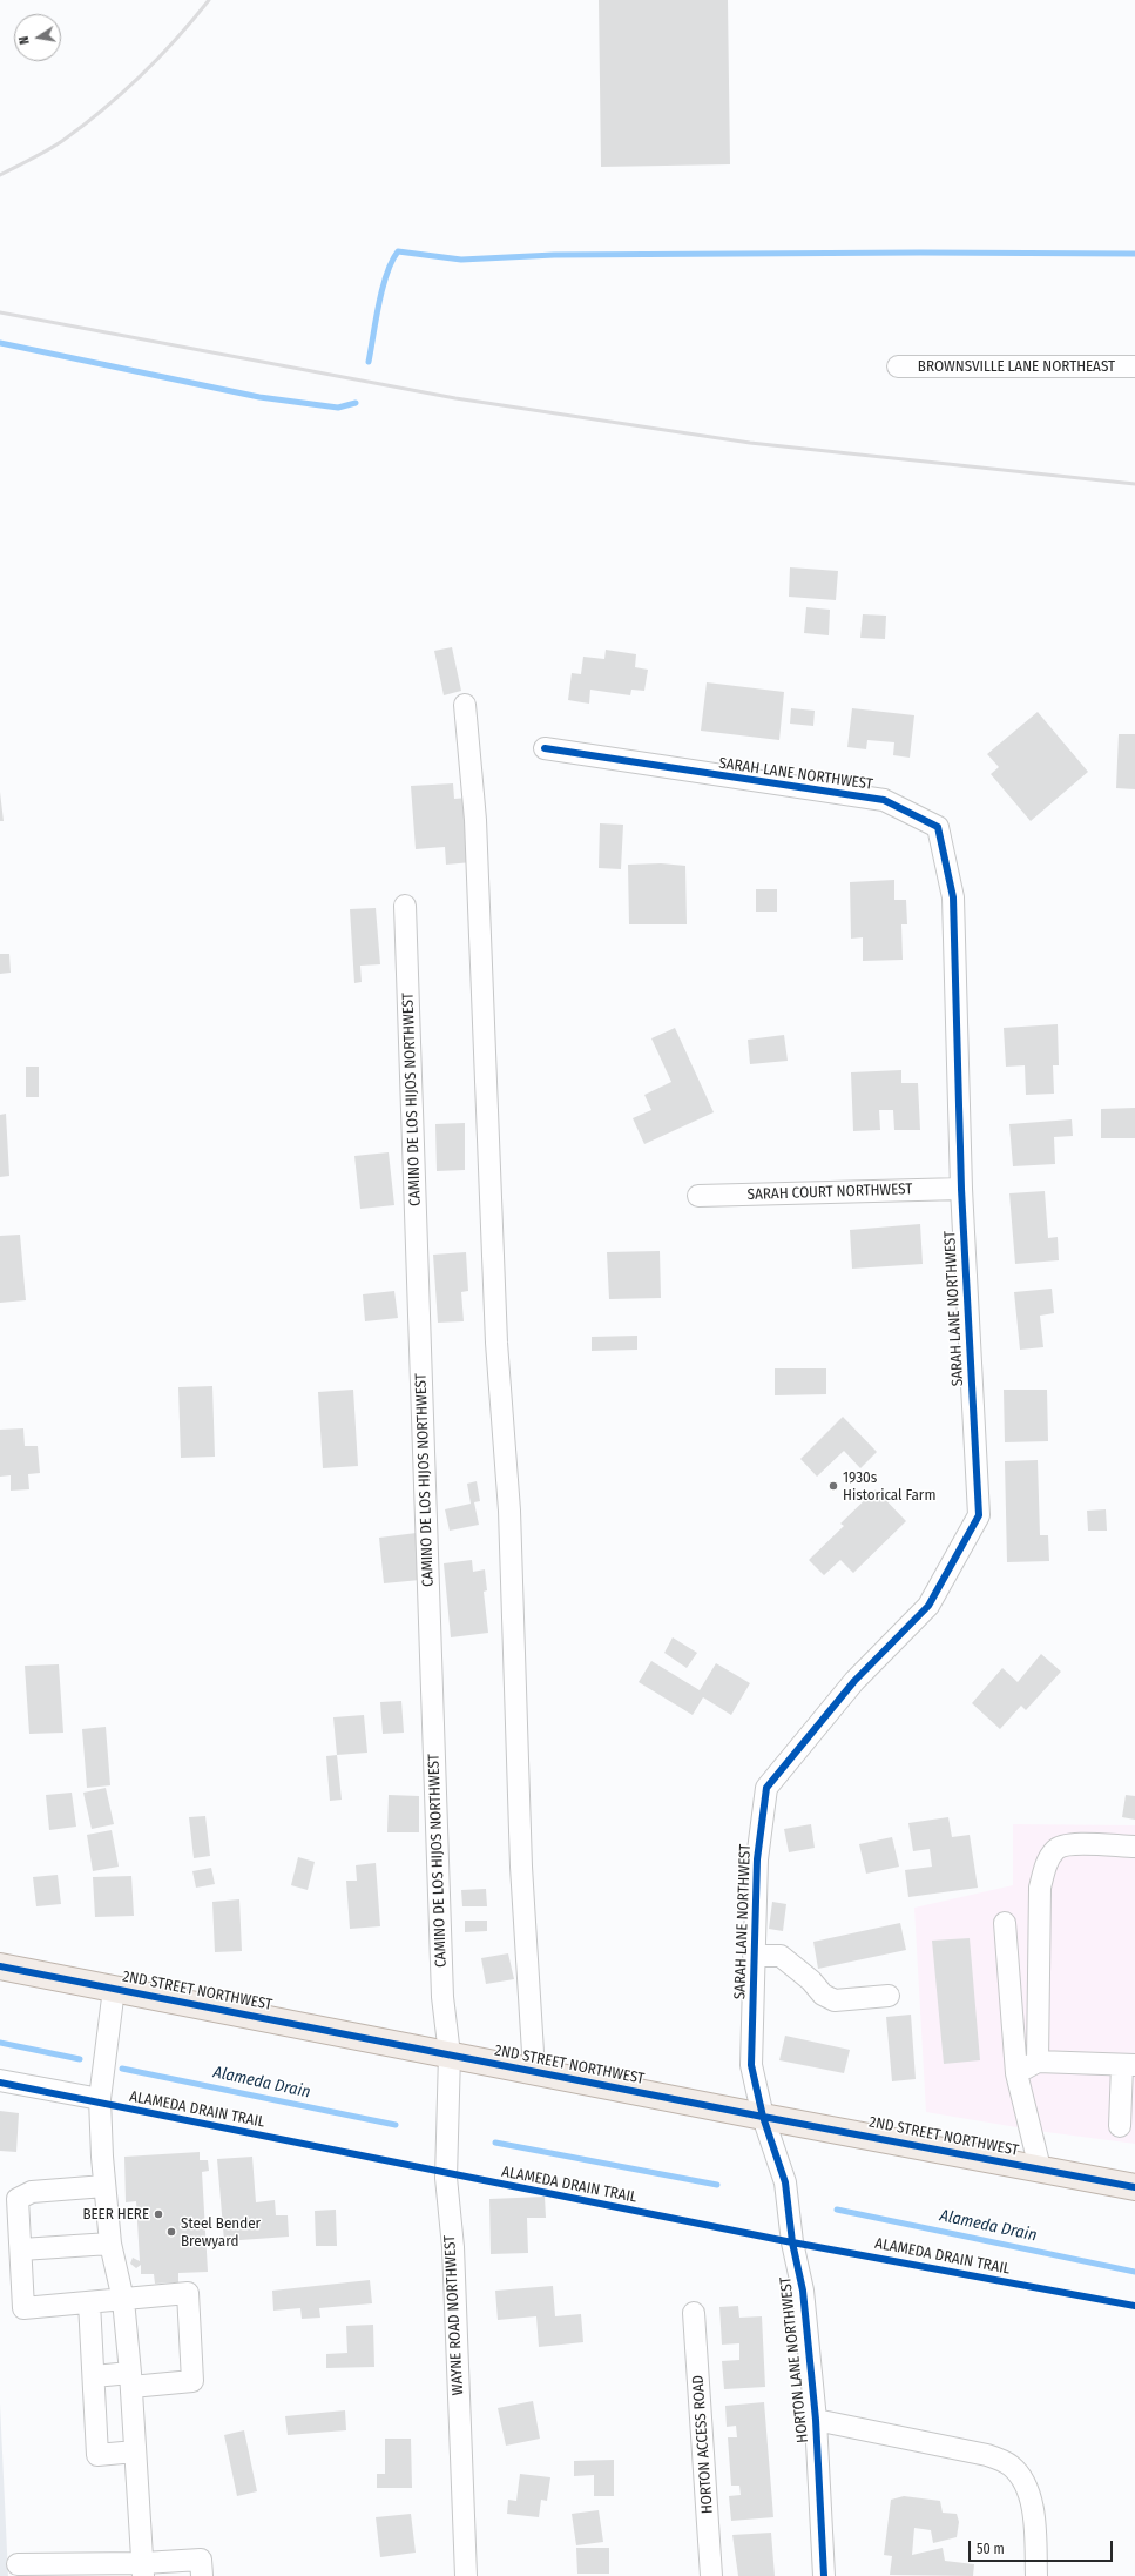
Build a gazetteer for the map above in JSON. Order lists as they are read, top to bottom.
{
  "streets": {
    "main road": ["2ND STREET NORTHWEST"],
    "street": [
      "BROWNSVILLE LANE NORTHEAST",
      "SARAH LANE NORTHWEST",
      "CAMINO DE LOS HIJOS NORTHWEST",
      "SARAH COURT NORTHWEST",
      "WAYNE ROAD NORTHWEST",
      "HORTON LANE NORTHWEST",
      "HORTON ACCESS ROAD"
    ],
    "cycle path": ["ALAMEDA DRAIN TRAIL"]
  },
  "crossings": [
    ["SARAH LANE NORTHWEST", "SARAH COURT NORTHWEST"],
    ["SARAH LANE NORTHWEST", "2ND STREET NORTHWEST"],
    ["SARAH LANE NORTHWEST", "HORTON LANE NORTHWEST"],
    ["CAMINO DE LOS HIJOS NORTHWEST", "2ND STREET NORTHWEST"],
    ["CAMINO DE LOS HIJOS NORTHWEST", "WAYNE ROAD NORTHWEST"],
    ["2ND STREET NORTHWEST", "WAYNE ROAD NORTHWEST"],
    ["2ND STREET NORTHWEST", "HORTON LANE NORTHWEST"]
  ],
  "water": ["Alameda Drain"],
  "places": ["1930s Historical Farm", "BEER HERE", "Steel Bender Brewyard"],
  "scale_bar": "50 m",
  "north": "left"
}
